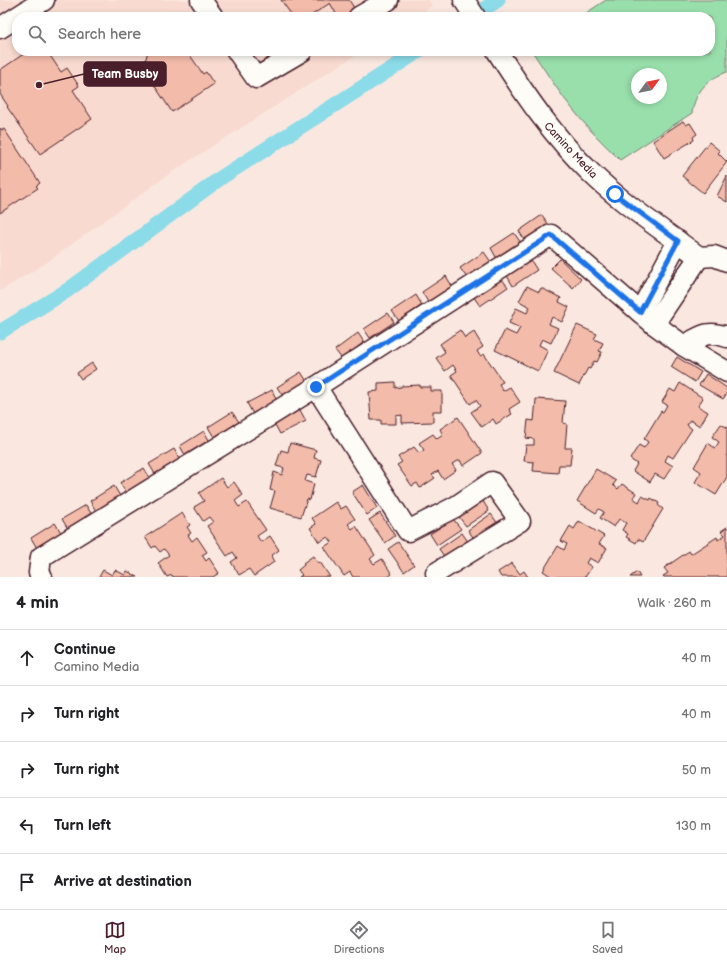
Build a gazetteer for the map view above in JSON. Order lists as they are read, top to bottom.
{
  "streets": {
    "street": ["Camino Media"]
  },
  "places": ["Team Busby"],
  "north": "top right",
  "page": {
    "search": "Search here",
    "heading": ["4 min", "Walk · 260 m"],
    "list": [
      ["Continue", "Camino Media", "40 m"],
      ["Turn right", "40 m"],
      ["Turn right", "50 m"],
      ["Turn left", "130 m"],
      "Arrive at destination"
    ],
    "nav": ["Map", "Directions", "Saved"]
  }
}
